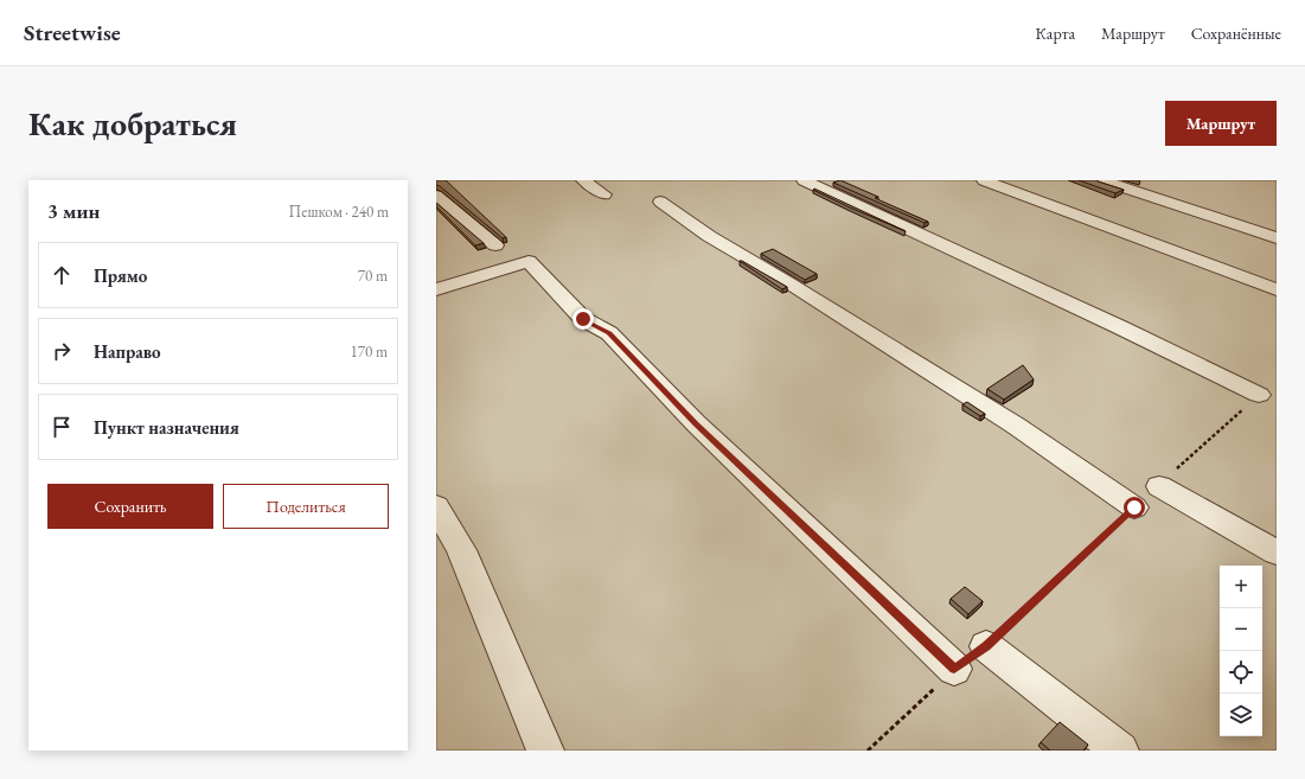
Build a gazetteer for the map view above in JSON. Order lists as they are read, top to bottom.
{
  "page": {
    "header": "Streetwise",
    "nav": ["Карта", "Маршрут", "Сохранённые"],
    "buttons": [
      "Маршрут",
      ["Сохранить", "Поделиться"]
    ],
    "title": "Как добраться",
    "heading": ["3 мин", "Пешком · 240 m"],
    "list": [
      ["Прямо", "70 m"],
      ["Направо", "170 m"],
      "Пункт назначения"
    ],
    "map_buttons": ["+", "−"]
  }
}
